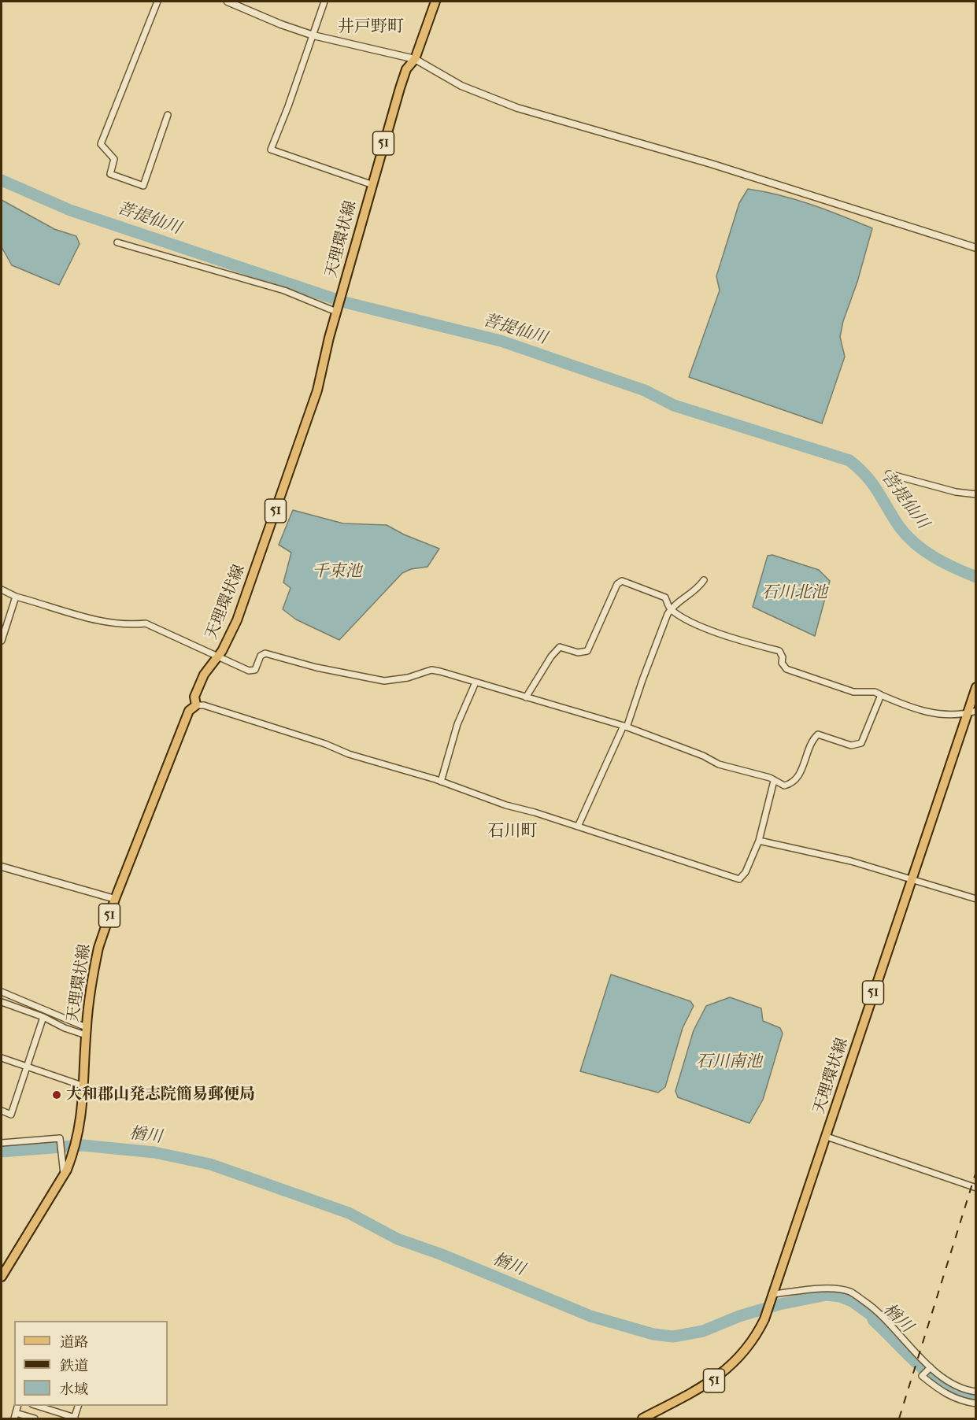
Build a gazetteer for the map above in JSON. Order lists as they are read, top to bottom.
{
  "streets": {
    "main road": ["51", "天理環状線"]
  },
  "districts": ["井戸野町", "石川町"],
  "water": [
    "菩提仙川",
    "千束池",
    "石川北池",
    "石川南池",
    "楢川"
  ],
  "places": ["大和郡山発志院簡易郵便局"],
  "legend": ["道路", "鉄道", "水域"]
}
